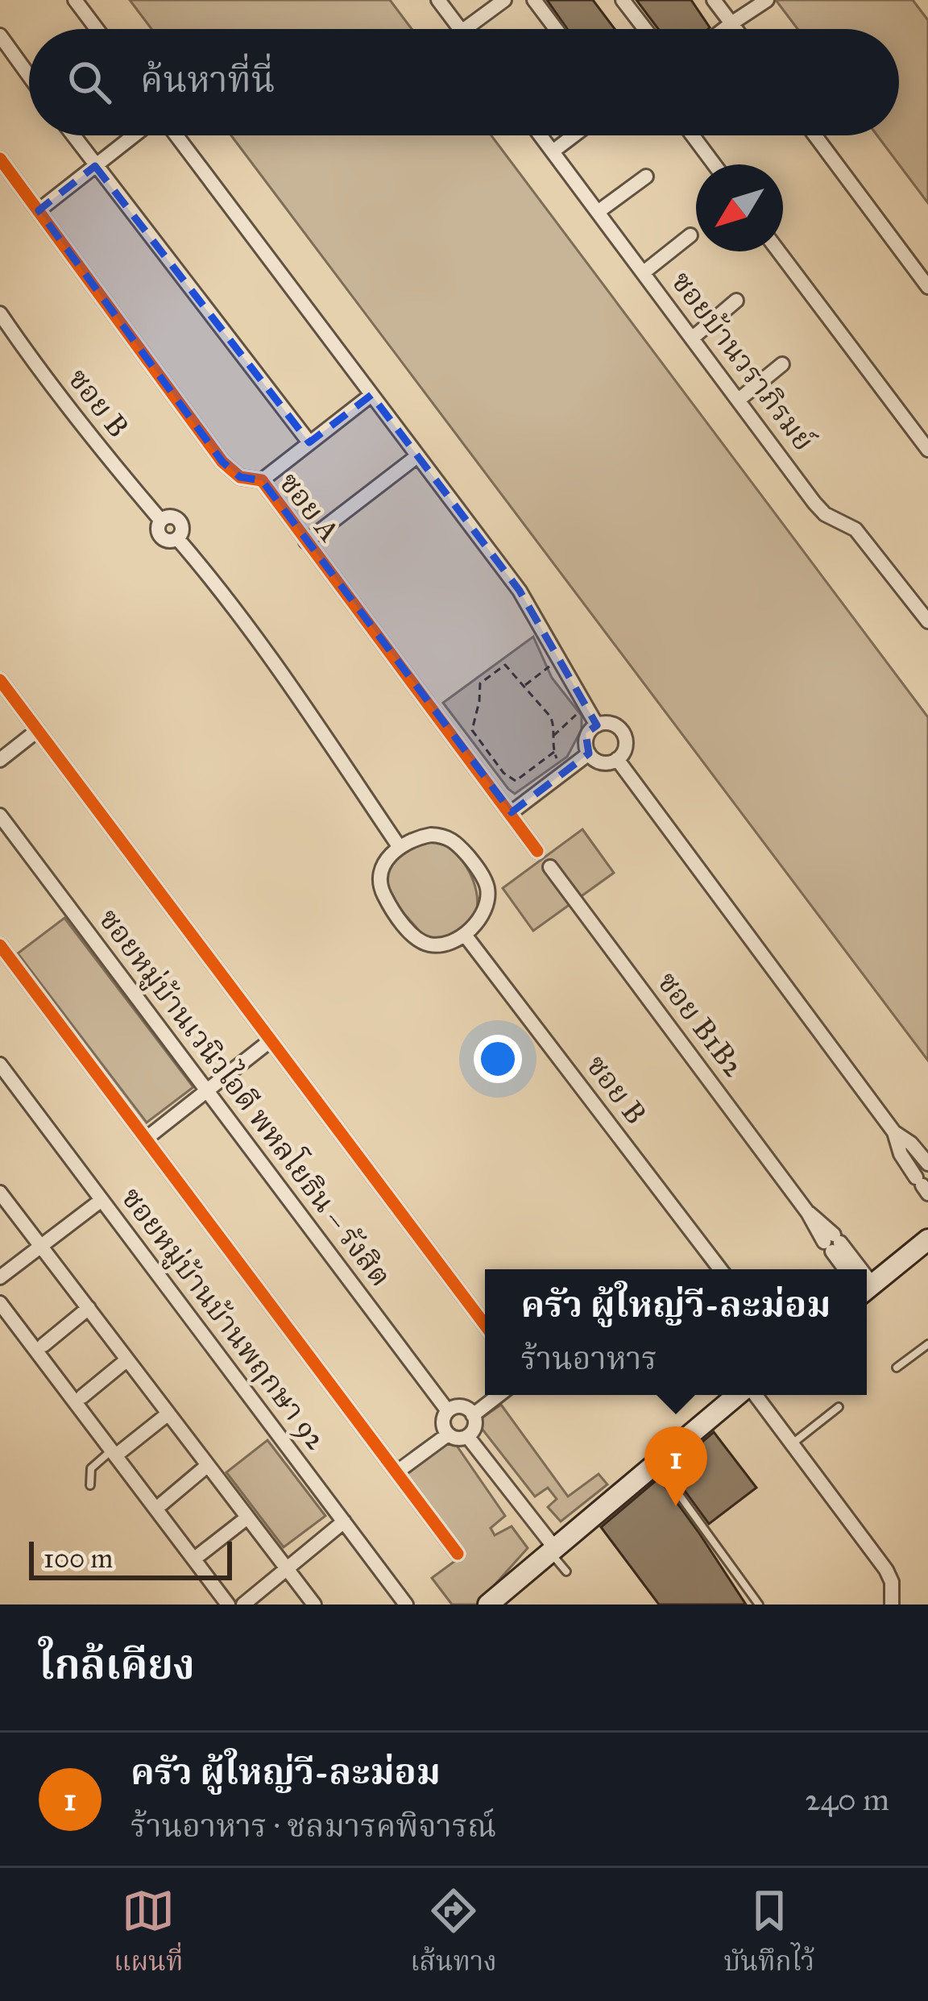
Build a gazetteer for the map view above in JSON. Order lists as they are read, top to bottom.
{
  "streets": {
    "street": [
      "ซอยบ้านวราภิรมย์",
      "ซอย B",
      "ซอย A",
      "ซอย B1B2",
      "ซอยหมู่บ้านเวนิวไอดี พหลโยธิน – รังสิต",
      "ซอยหมู่บ้านบ้านพฤกษา 92"
    ]
  },
  "scale_bar": "100 m",
  "north": "bottom left",
  "page": {
    "search": "ค้นหาที่นี่",
    "popup": ["ครัว ผู้ใหญ่วี-ละม่อม", "ร้านอาหาร"],
    "pins": "1",
    "scale": "100 m",
    "heading": "ใกล้เคียง",
    "list": [
      {
        "mark": "1",
        "name": "ครัว ผู้ใหญ่วี-ละม่อม",
        "note": "ร้านอาหาร · ชลมารคพิจารณ์",
        "value": "240 m"
      }
    ],
    "nav": ["แผนที่", "เส้นทาง", "บันทึกไว้"]
  }
}
